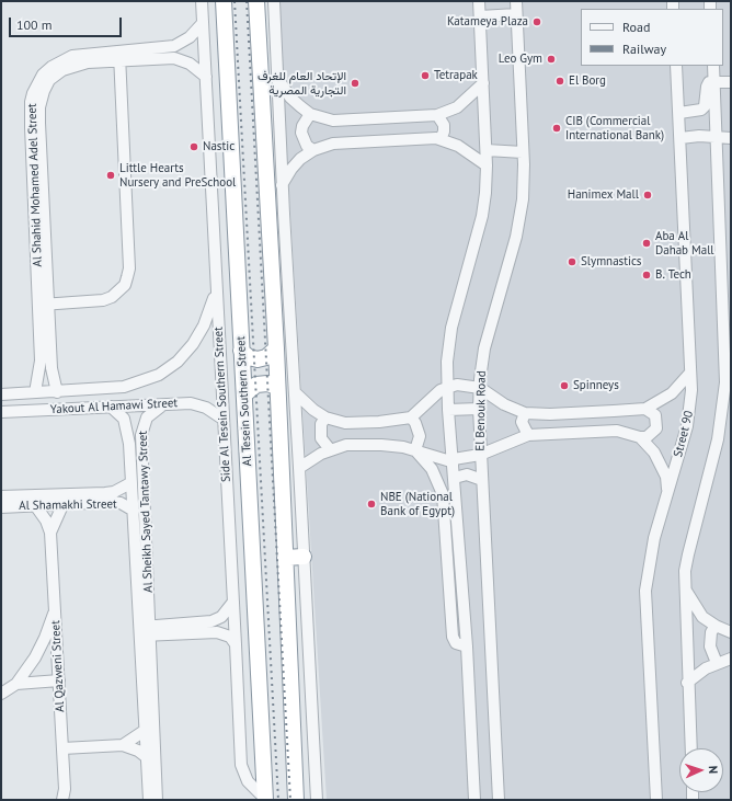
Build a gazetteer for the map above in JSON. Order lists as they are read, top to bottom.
{
  "streets": {
    "highway": ["Al Tesein Southern Street"],
    "street": [
      "Al Shahid Mohamed Adel Street",
      "Side Al Tesein Southern Street",
      "Yakout Al Hamawi Street",
      "El Benouk Road",
      "Street 90",
      "Al Shamakhi Street",
      "Al Sheikh Sayed Tantawy Street",
      "Al Qazweni Street"
    ]
  },
  "crossings": [
    ["Al Shahid Mohamed Adel Street", "Side Al Tesein Southern Street"],
    ["Al Shahid Mohamed Adel Street", "Yakout Al Hamawi Street"],
    ["Al Tesein Southern Street", "Side Al Tesein Southern Street"],
    ["Side Al Tesein Southern Street", "Yakout Al Hamawi Street"],
    ["Yakout Al Hamawi Street", "Al Sheikh Sayed Tantawy Street"],
    ["Al Shamakhi Street", "Al Sheikh Sayed Tantawy Street"],
    ["Al Shamakhi Street", "Al Qazweni Street"]
  ],
  "places": [
    "Katameya Plaza",
    "Leo Gym",
    "Tetrapak",
    "El Borg",
    "الإتحاد العام للغرف التجارية المصرية",
    "CIB (Commercial International Bank)",
    "Nastic",
    "Little Hearts Nursery and PreSchool",
    "Hanimex Mall",
    "Aba Al Dahab Mall",
    "Slymnastics",
    "B. Tech",
    "Spinneys",
    "NBE (National Bank of Egypt)"
  ],
  "legend": ["Road", "Railway"],
  "scale_bar": "100 m",
  "north": "right"
}
